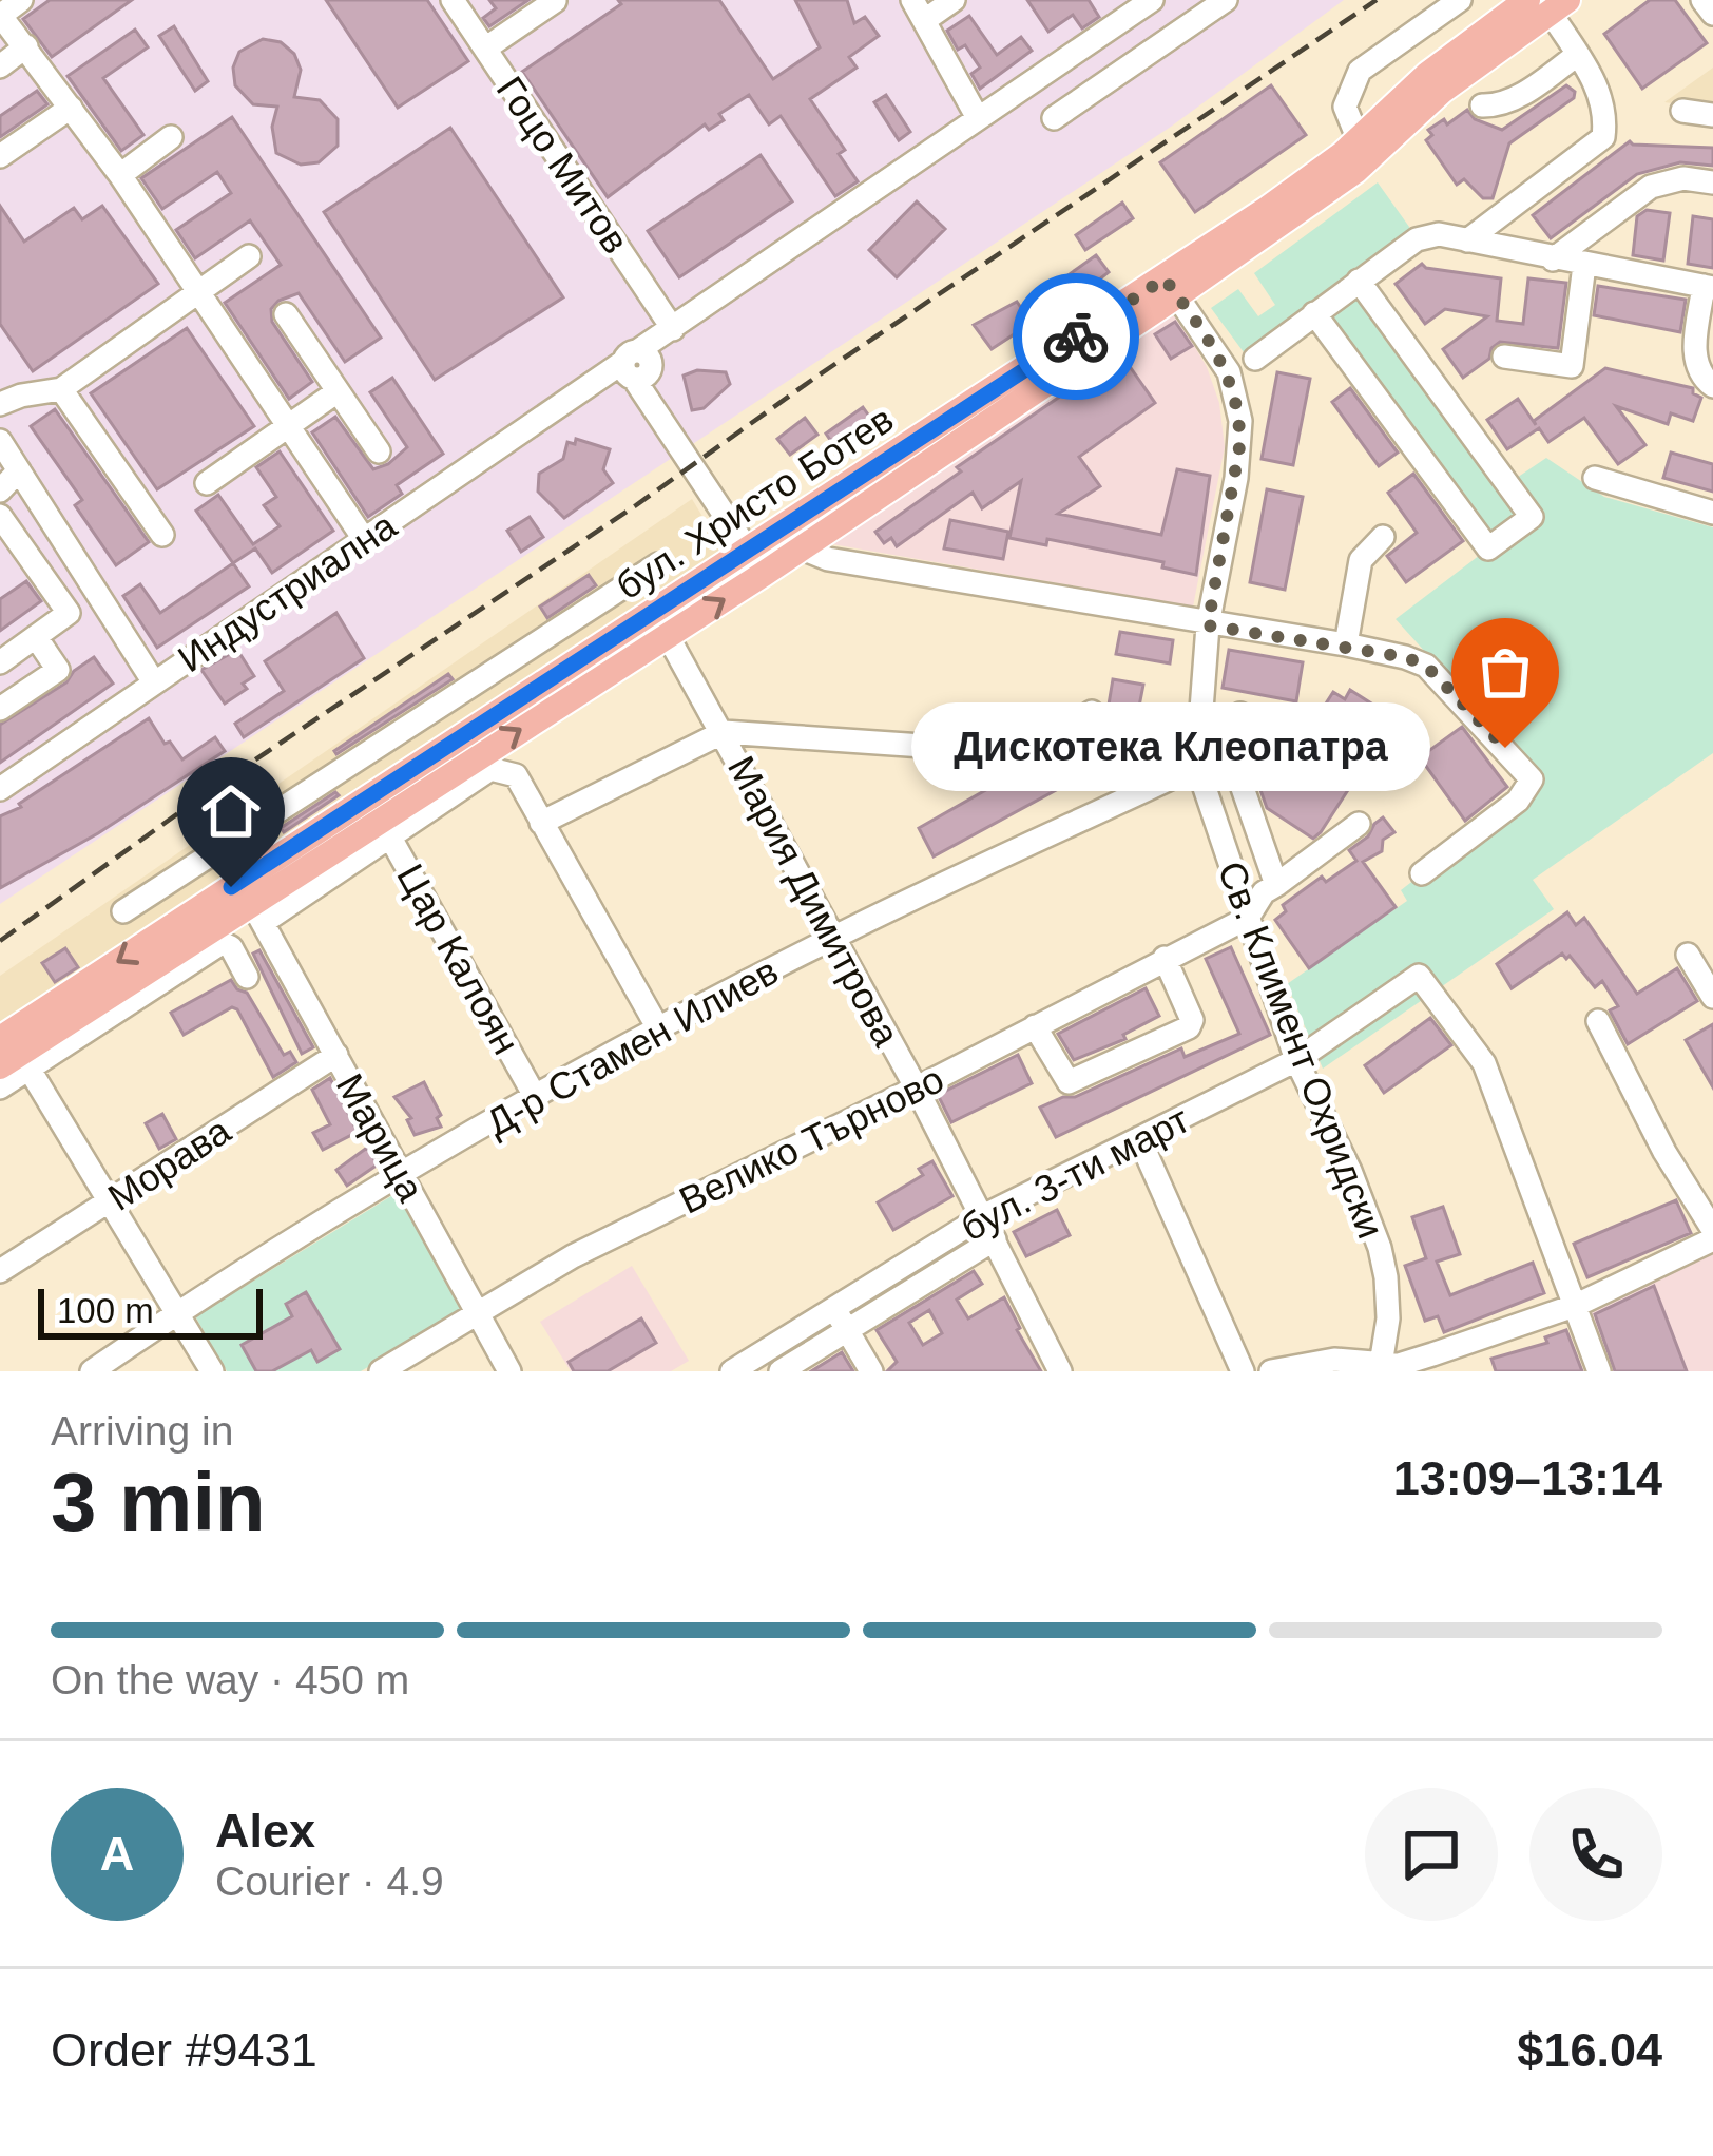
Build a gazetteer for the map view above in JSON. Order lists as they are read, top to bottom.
{
  "streets": {
    "main road": ["бул. Христо Ботев"],
    "street": [
      "Гоцо Митов",
      "Индустриална",
      "Мария Димитрова",
      "Цар Калоян",
      "Д-р Стамен Илиев",
      "Св. Климент Охридски",
      "Марица",
      "Велико Търново",
      "Морава",
      "бул. 3-ти март"
    ]
  },
  "crossings": [
    ["Гоцо Митов", "Индустриална"],
    ["бул. Христо Ботев", "Мария Димитрова"],
    ["бул. Христо Ботев", "Цар Калоян"],
    ["бул. Христо Ботев", "Св. Климент Охридски"],
    ["бул. Христо Ботев", "Марица"],
    ["Мария Димитрова", "Д-р Стамен Илиев"],
    ["Мария Димитрова", "Велико Търново"],
    ["Мария Димитрова", "бул. 3-ти март"],
    ["Цар Калоян", "Д-р Стамен Илиев"],
    ["Д-р Стамен Илиев", "Св. Климент Охридски"],
    ["Д-р Стамен Илиев", "Марица"],
    ["Св. Климент Охридски", "Велико Търново"],
    ["Св. Климент Охридски", "бул. 3-ти март"],
    ["Марица", "Велико Търново"],
    ["Марица", "Морава"]
  ],
  "places": ["Дискотека Клеопатра"],
  "scale_bar": "100 m",
  "page": {
    "bubble": "Дискотека Клеопатра",
    "scale": "100 m",
    "heading": ["3 min", "Arriving in", "13:09–13:14"],
    "panel": [
      "Alex",
      "Courier · 4.9",
      "Order #9431",
      "$16.04"
    ],
    "bar": "On the way · 450 m",
    "round": "A"
  }
}
